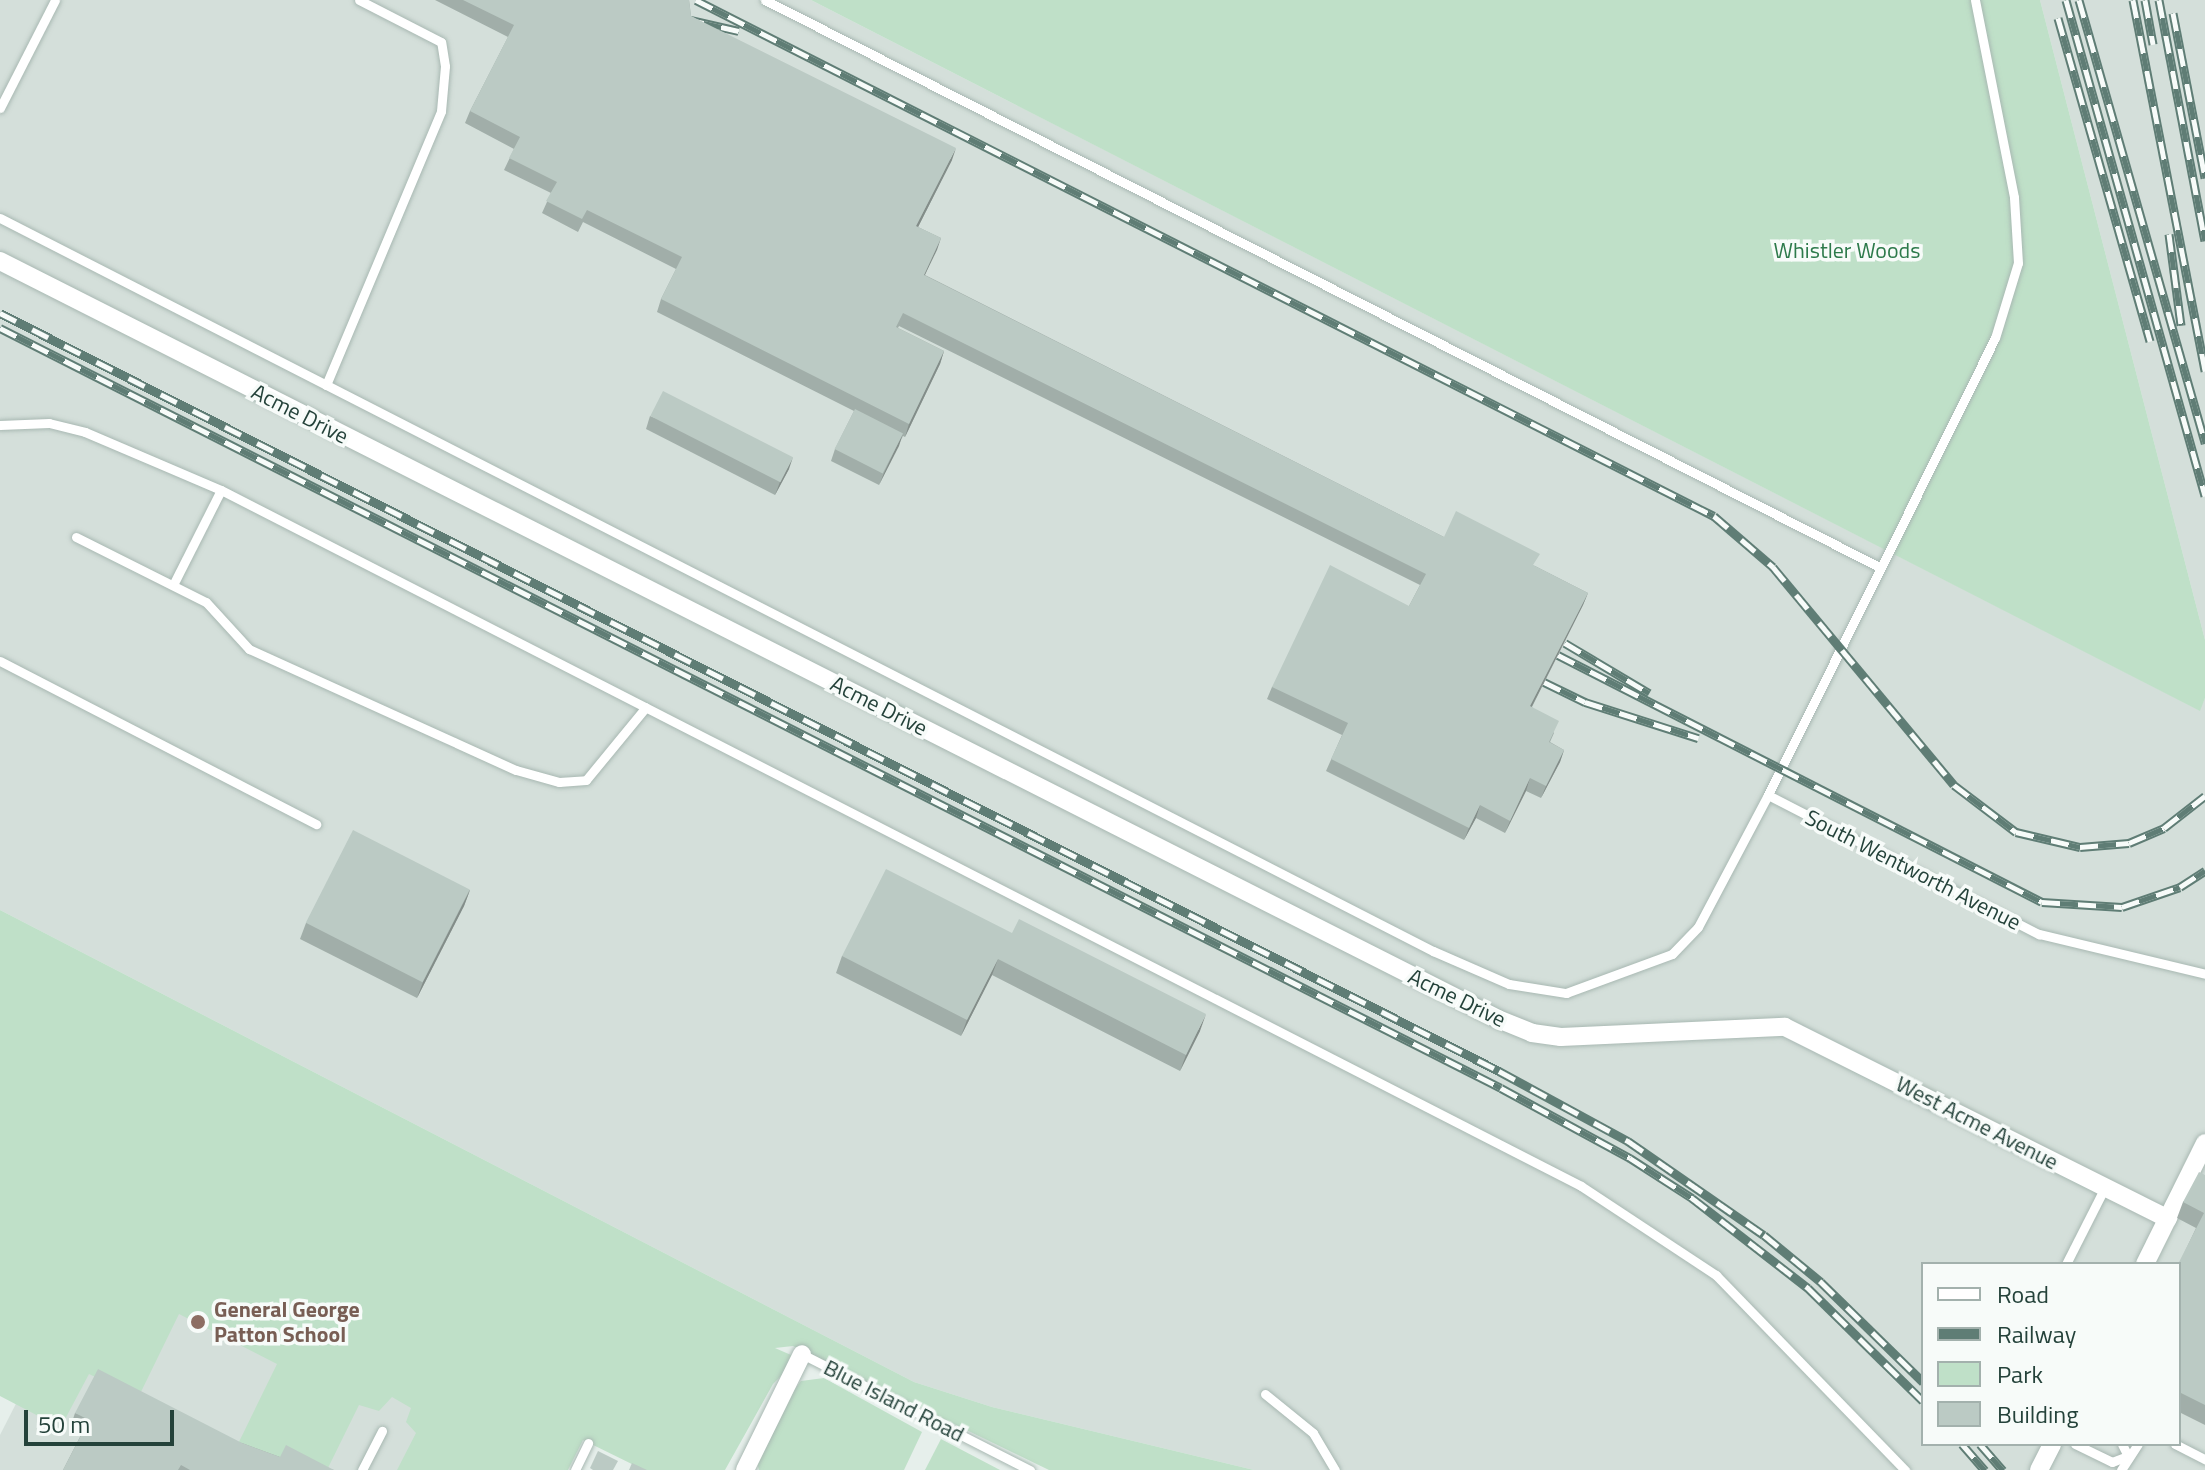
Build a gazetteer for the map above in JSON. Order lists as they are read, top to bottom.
{
  "streets": {
    "street": ["Acme Drive", "West Acme Avenue"],
    "lane": ["South Wentworth Avenue", "Blue Island Road"]
  },
  "crossings": [
    ["Acme Drive", "West Acme Avenue"]
  ],
  "parks": ["Whistler Woods"],
  "places": ["General George Patton School"],
  "legend": [
    "Road",
    "Railway",
    "Park",
    "Building"
  ],
  "scale_bar": "50 m"
}
